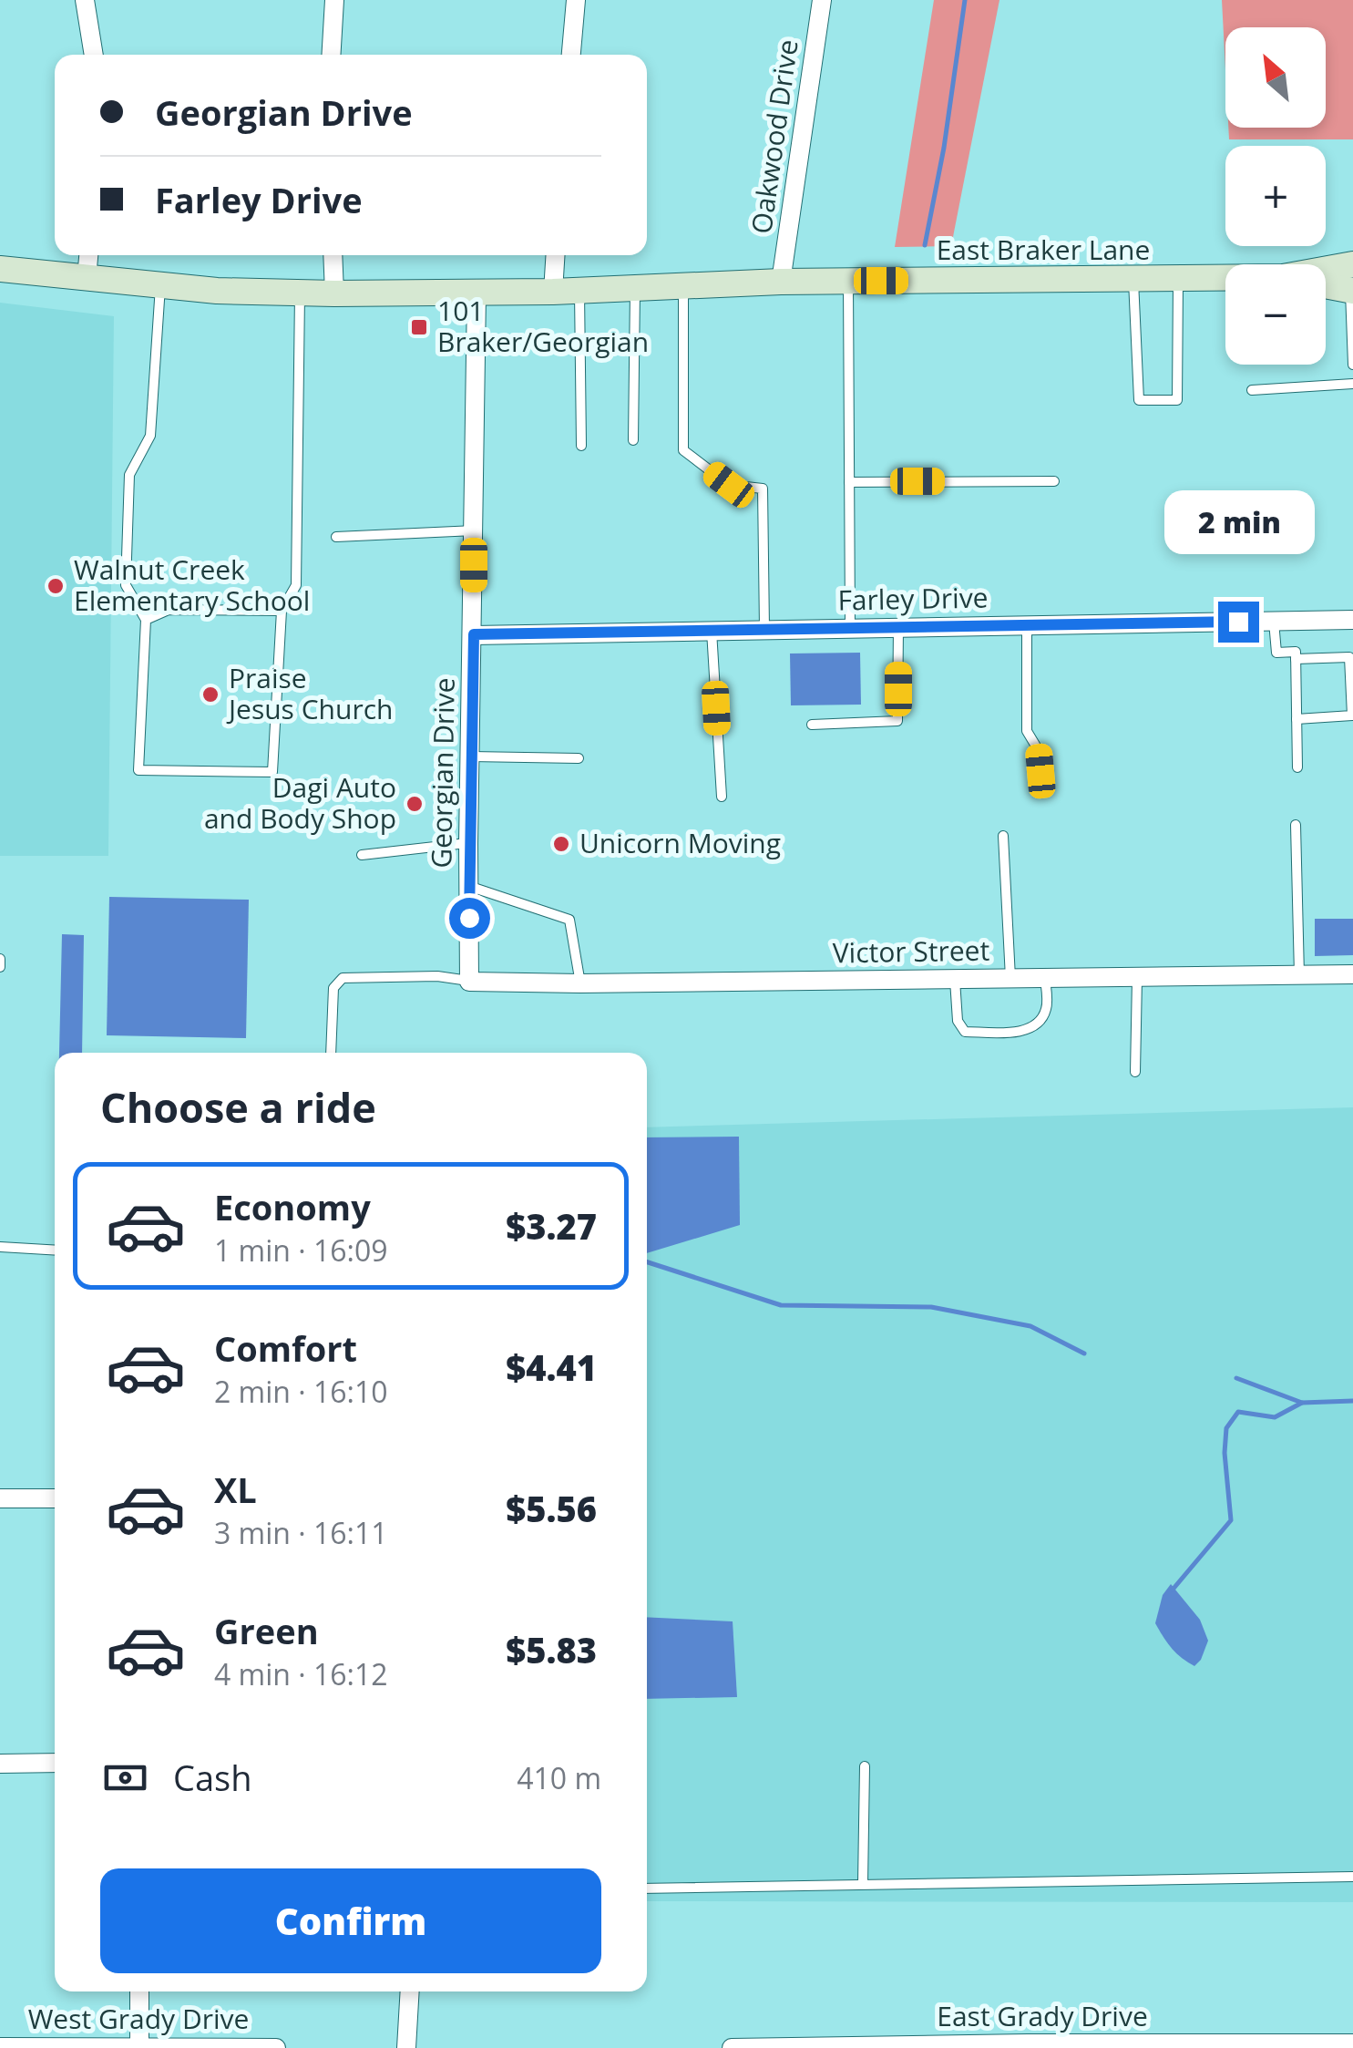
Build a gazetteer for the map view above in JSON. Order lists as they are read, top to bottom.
{
  "streets": {
    "main road": ["East Braker Lane"],
    "street": [
      "Oakwood Drive",
      "Farley Drive",
      "Georgian Drive",
      "Victor Street",
      "East Grady Drive",
      "West Grady Drive"
    ]
  },
  "crossings": [
    ["Oakwood Drive", "East Braker Lane"],
    ["East Braker Lane", "Georgian Drive"],
    ["Farley Drive", "Georgian Drive"],
    ["Georgian Drive", "Victor Street"]
  ],
  "places": {
    "transit": ["101 Braker/Georgian"],
    "other": [
      "Walnut Creek Elementary School",
      "Praise Jesus Church",
      "Dagi Auto and Body Shop",
      "Unicorn Moving"
    ]
  },
  "north": "top left",
  "page": {
    "map_buttons": ["+", "−"],
    "banner": ["Georgian Drive", "Farley Drive"],
    "bubble": "2 min",
    "heading": "Choose a ride",
    "list": [
      {
        "name": "Economy",
        "note": "1 min · 16:09",
        "value": "$3.27"
      },
      {
        "name": "Comfort",
        "note": "2 min · 16:10",
        "value": "$4.41"
      },
      {
        "name": "XL",
        "note": "3 min · 16:11",
        "value": "$5.56"
      },
      {
        "name": "Green",
        "note": "4 min · 16:12",
        "value": "$5.83"
      }
    ],
    "pay": ["Cash", "410 m"],
    "buttons": "Confirm"
  }
}
